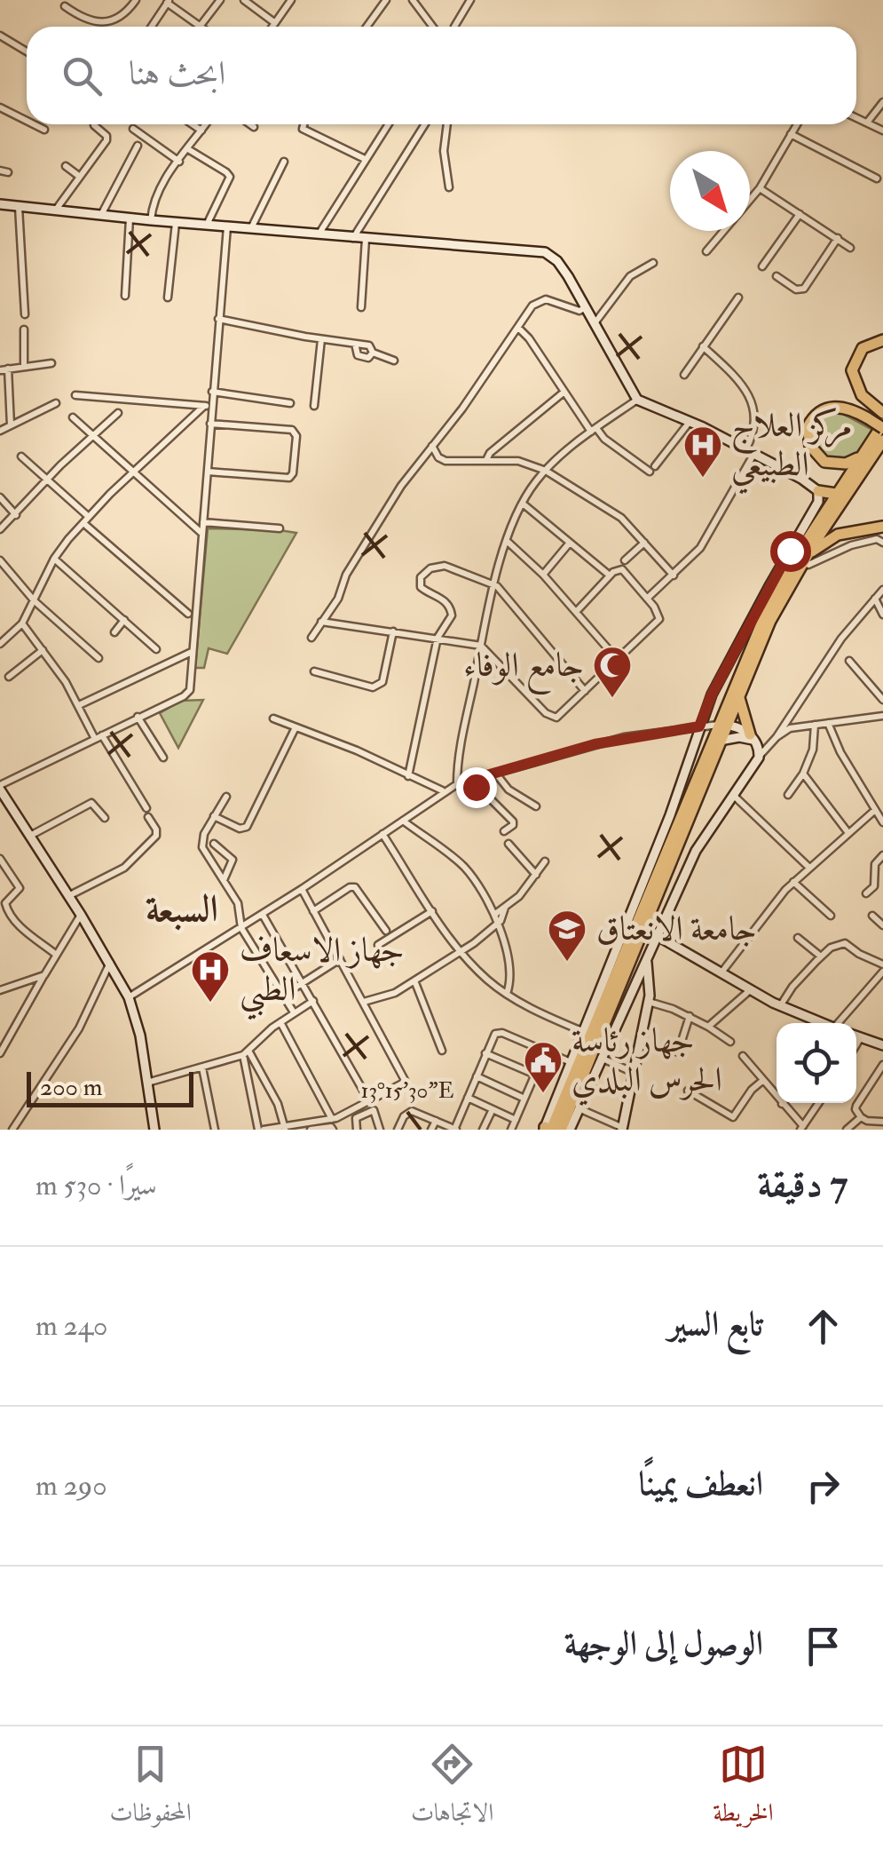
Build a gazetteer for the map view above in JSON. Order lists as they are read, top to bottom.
{
  "districts": ["السبعة"],
  "places": {
    "hospital": ["مركز العلاج الطبيعي", "جهاز الاسعاف الطبي"],
    "mosque": ["جامع الوفاء"],
    "school or university": ["جامعة الانعتاق"],
    "public building": ["جهاز رئاسة الحرس البلدي"]
  },
  "scale_bar": "200 m",
  "north": "bottom right",
  "page": {
    "search": "ابحث هنا",
    "scale": "200 m",
    "heading": ["7 دقيقة", "سيرًا · 530 m"],
    "list": [
      ["تابع السير", "240 m"],
      ["انعطف يمينًا", "290 m"],
      "الوصول إلى الوجهة"
    ],
    "nav": ["الخريطة", "الاتجاهات", "المحفوظات"]
  },
  "coordinates": ["13°15'30\"E"]
}
